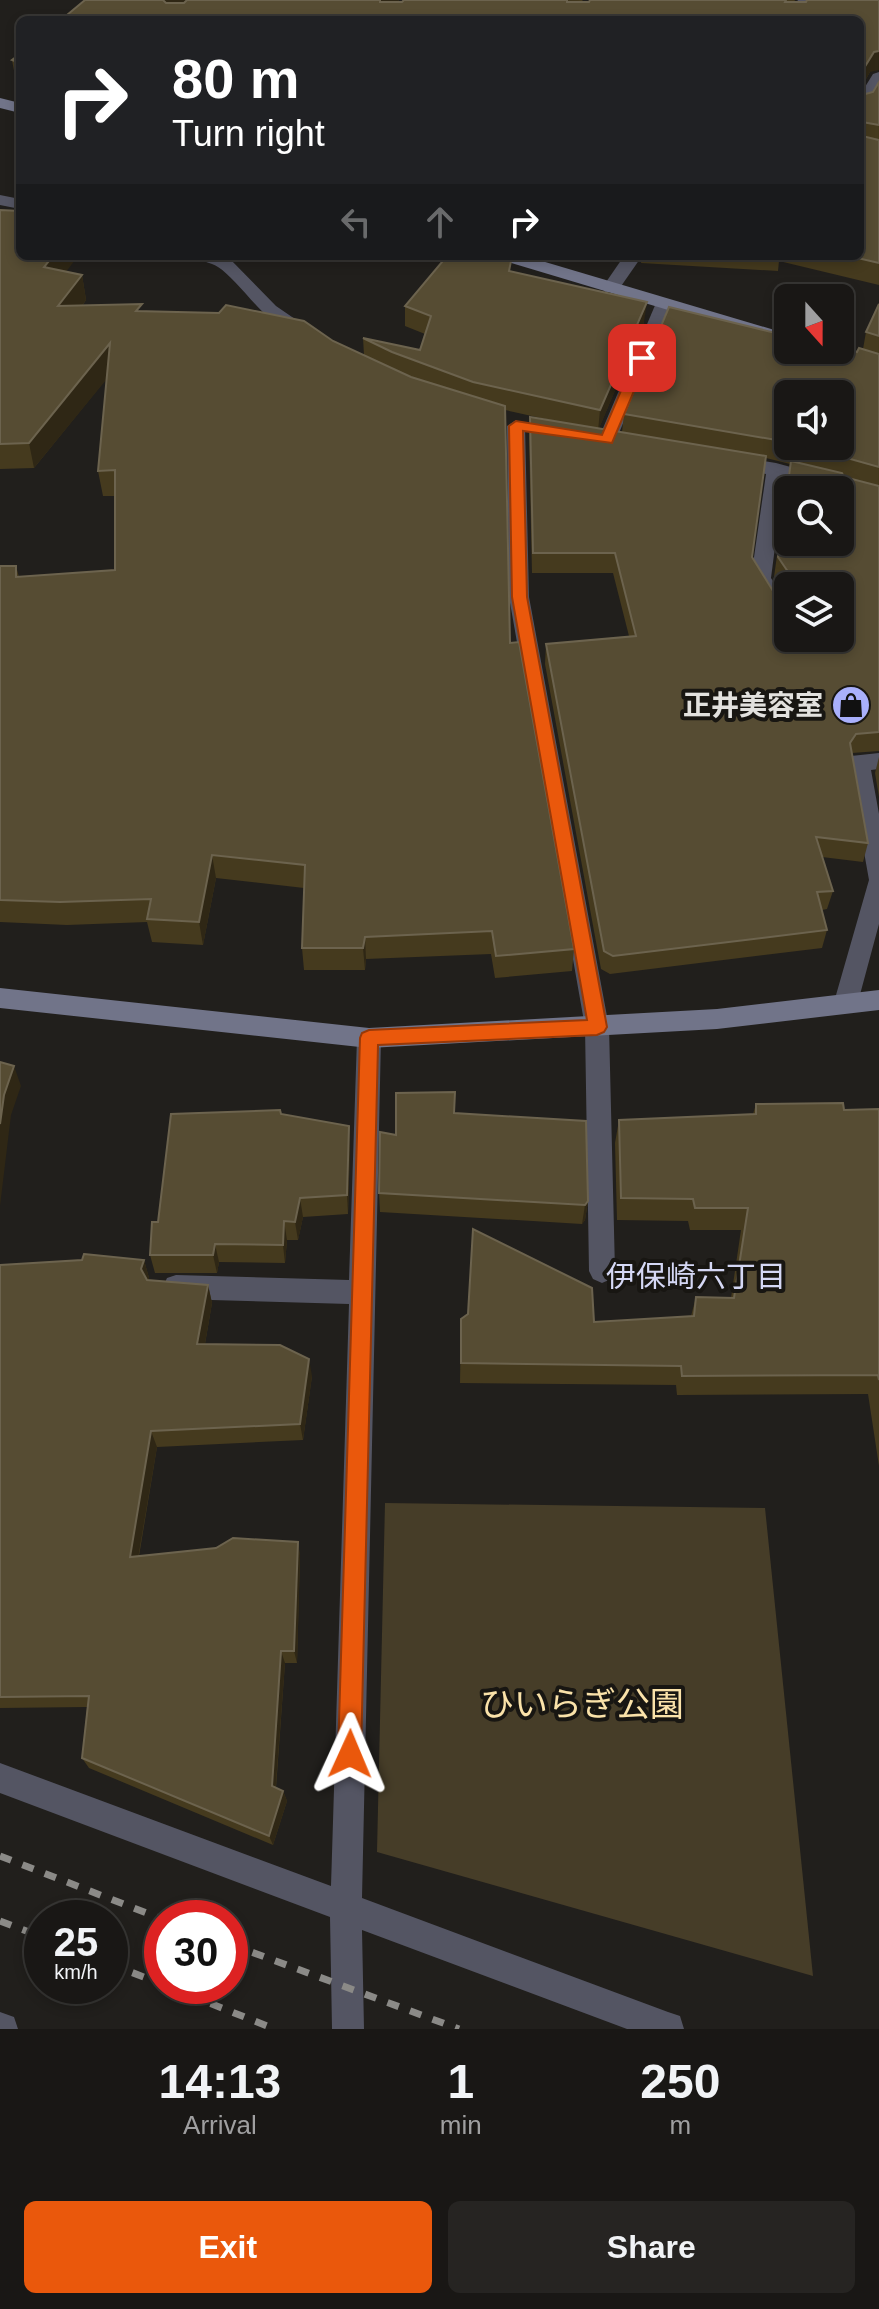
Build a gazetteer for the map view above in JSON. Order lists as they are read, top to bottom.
{
  "districts": ["伊保崎六丁目"],
  "parks": ["ひいらぎ公園"],
  "places": {
    "shop": ["正井美容室"]
  },
  "north": "bottom",
  "page": {
    "turn": ["80 m", "Turn right"],
    "speed": "25 km/h",
    "limit": "30",
    "eta": [
      "14:13",
      "Arrival",
      "1",
      "min",
      "250",
      "m"
    ],
    "buttons": ["Exit", "Share"]
  }
}
